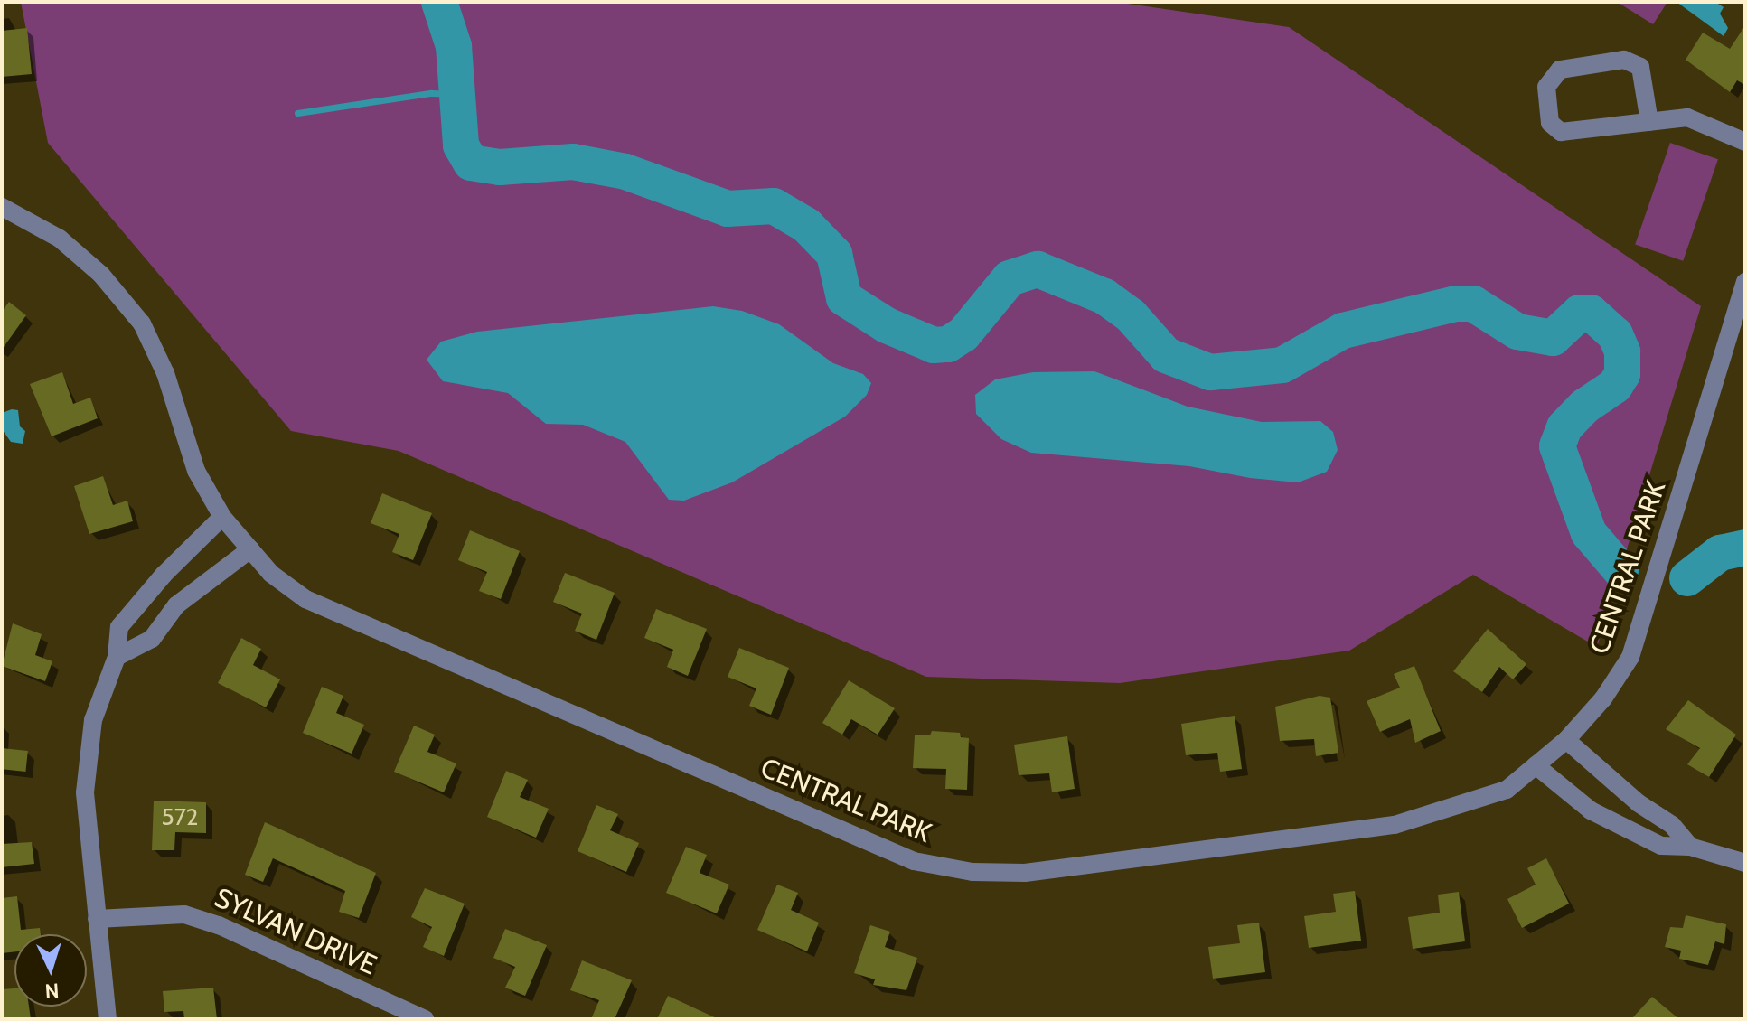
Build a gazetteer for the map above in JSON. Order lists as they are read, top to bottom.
{
  "streets": {
    "street": ["CENTRAL PARK", "SYLVAN DRIVE"]
  },
  "house_numbers": ["572"],
  "north": "bottom"
}
